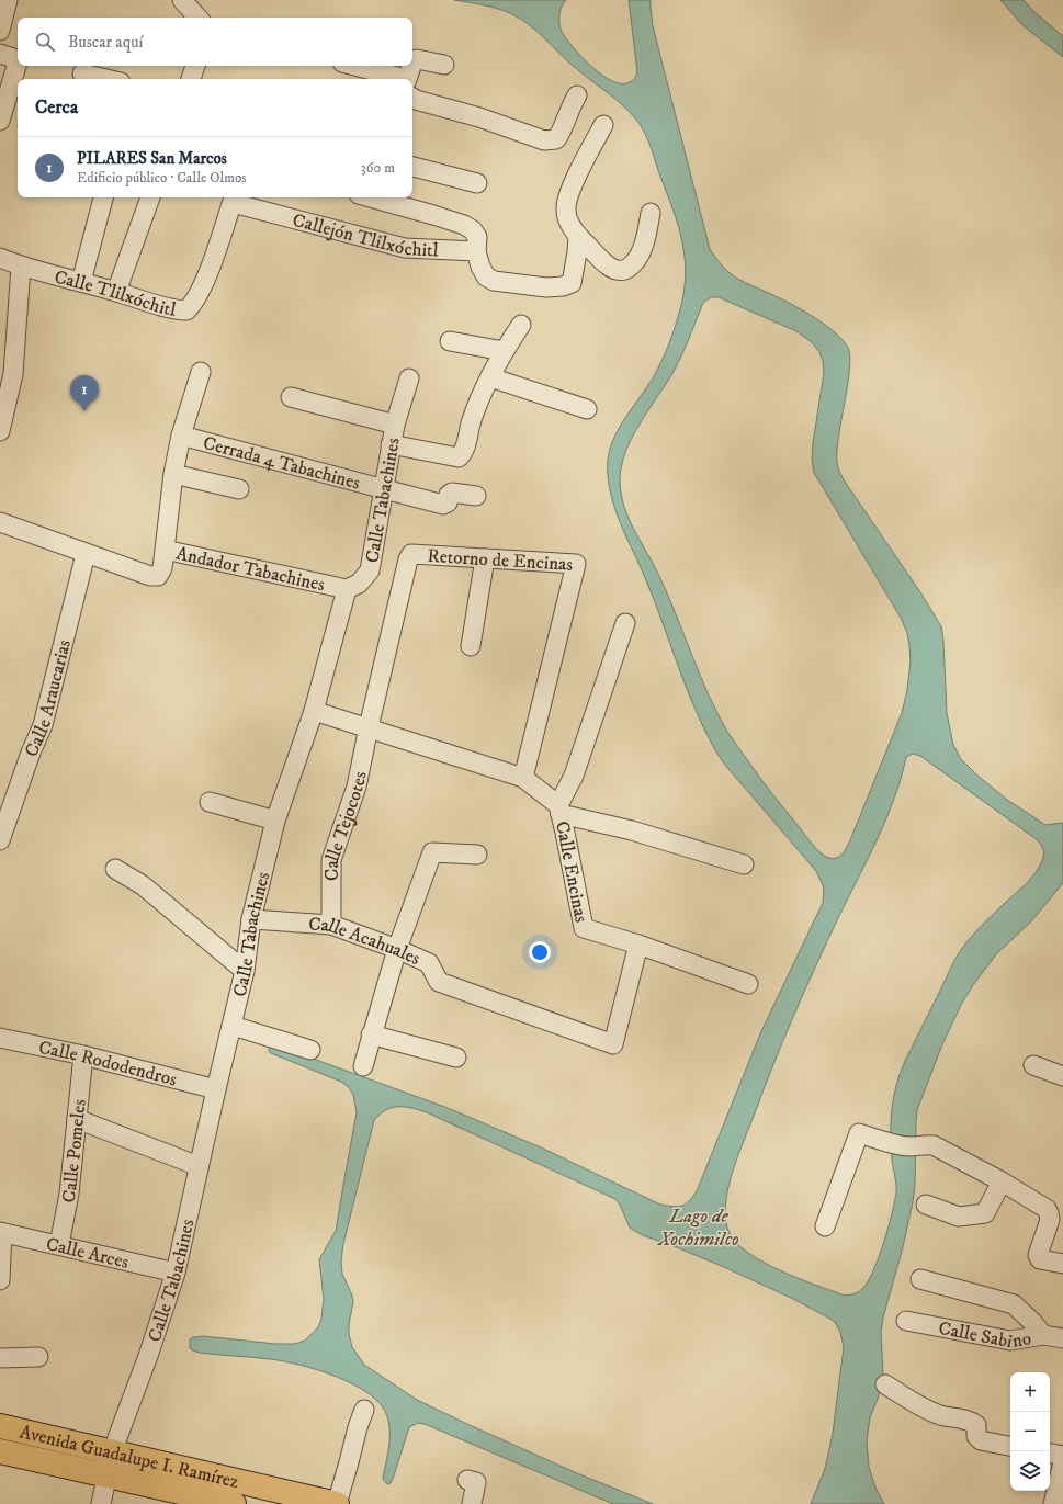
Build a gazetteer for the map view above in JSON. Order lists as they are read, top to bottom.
{
  "streets": {
    "main road": ["Avenida Guadalupe I. Ramírez"],
    "street": [
      "Callejón Tlilxóchitl",
      "Calle Tlilxóchitl",
      "Cerrada 4 Tabachines",
      "Calle Tabachines",
      "Retorno de Encinas",
      "Andador Tabachines",
      "Calle Araucarias",
      "Calle Tejocotes",
      "Calle Encinas",
      "Calle Acahuales",
      "Calle Rododendros",
      "Calle Pomeles",
      "Calle Arces",
      "Calle Sabino"
    ]
  },
  "crossings": [
    ["Callejón Tlilxóchitl", "Calle Tlilxóchitl"],
    ["Cerrada 4 Tabachines", "Calle Tabachines"],
    ["Calle Tabachines", "Andador Tabachines"],
    ["Calle Tabachines", "Calle Encinas"],
    ["Calle Tabachines", "Calle Acahuales"],
    ["Calle Tabachines", "Calle Rododendros"],
    ["Calle Tabachines", "Calle Arces"],
    ["Calle Tabachines", "Avenida Guadalupe I. Ramírez"],
    ["Retorno de Encinas", "Calle Tejocotes"],
    ["Retorno de Encinas", "Calle Encinas"],
    ["Andador Tabachines", "Calle Araucarias"],
    ["Calle Tejocotes", "Calle Encinas"],
    ["Calle Tejocotes", "Calle Acahuales"],
    ["Calle Encinas", "Calle Acahuales"],
    ["Calle Rododendros", "Calle Pomeles"],
    ["Calle Pomeles", "Calle Arces"]
  ],
  "water": ["Lago de Xochimilco"],
  "page": {
    "search": "Buscar aquí",
    "heading": "Cerca",
    "list": [
      {
        "mark": "1",
        "name": "PILARES San Marcos",
        "note": "Edificio público · Calle Olmos",
        "value": "360 m"
      }
    ],
    "pins": "1",
    "map_buttons": ["+", "−"]
  }
}
